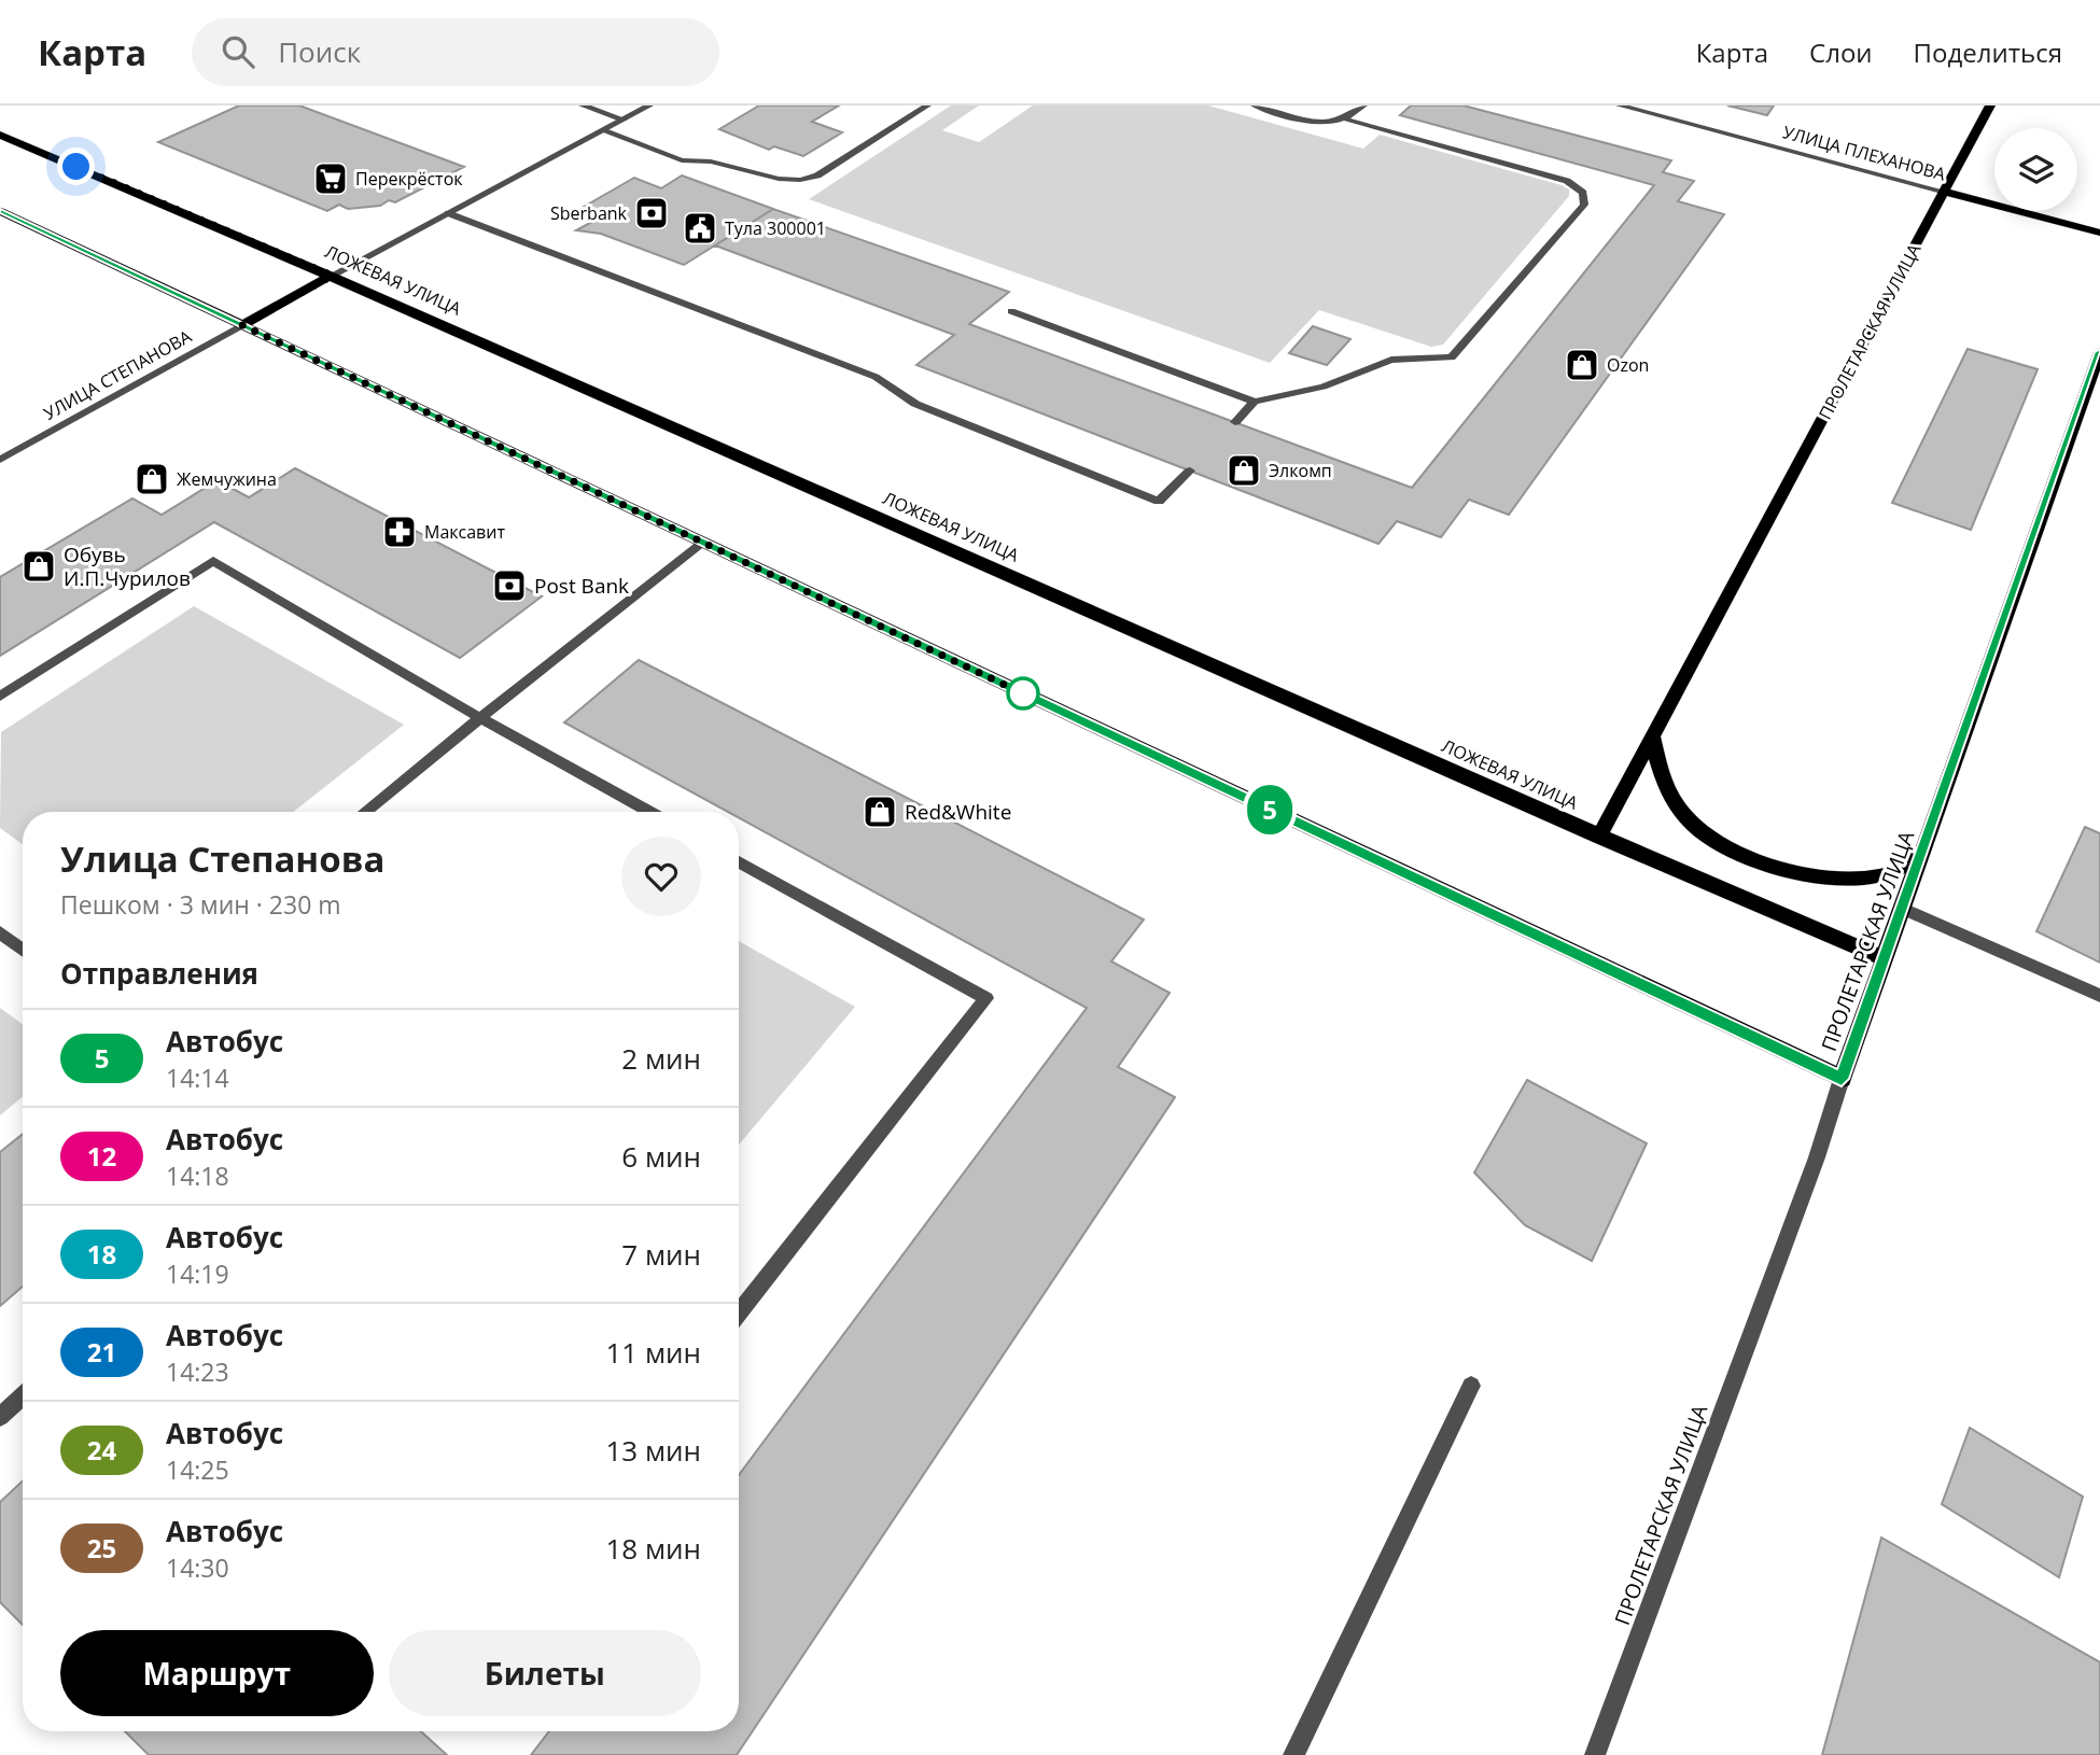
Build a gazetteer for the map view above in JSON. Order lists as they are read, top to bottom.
{
  "streets": {
    "main road": [
      "УЛИЦА ПЛЕХАНОВА",
      "ЛОЖЕВАЯ УЛИЦА",
      "ПРОЛЕТАРСКАЯ УЛИЦА",
      "УЛИЦА СТЕПАНОВА"
    ]
  },
  "crossings": [
    ["УЛИЦА ПЛЕХАНОВА", "ПРОЛЕТАРСКАЯ УЛИЦА"],
    ["ЛОЖЕВАЯ УЛИЦА", "ПРОЛЕТАРСКАЯ УЛИЦА"],
    ["ЛОЖЕВАЯ УЛИЦА", "УЛИЦА СТЕПАНОВА"]
  ],
  "places": {
    "supermarket": ["Перекрёсток"],
    "bank": ["Sberbank", "Post Bank"],
    "public building": ["Тула 300001"],
    "shop": [
      "Ozon",
      "Элкомп",
      "Жемчужина",
      "Обувь И.П.Чурилов",
      "Red&White"
    ],
    "pharmacy": ["Максавит"]
  },
  "lines": ["bus line 5"],
  "page": {
    "header": "Карта",
    "search": "Поиск",
    "nav": ["Карта", "Слои", "Поделиться"],
    "on_map": "5",
    "heading": [
      ["Улица Степанова", "Пешком · 3 мин · 230 m"],
      "Отправления"
    ],
    "list": [
      {
        "mark": "5",
        "name": "Автобус",
        "note": "14:14",
        "value": "2 мин"
      },
      {
        "mark": "12",
        "name": "Автобус",
        "note": "14:18",
        "value": "6 мин"
      },
      {
        "mark": "18",
        "name": "Автобус",
        "note": "14:19",
        "value": "7 мин"
      },
      {
        "mark": "21",
        "name": "Автобус",
        "note": "14:23",
        "value": "11 мин"
      },
      {
        "mark": "24",
        "name": "Автобус",
        "note": "14:25",
        "value": "13 мин"
      },
      {
        "mark": "25",
        "name": "Автобус",
        "note": "14:30",
        "value": "18 мин"
      }
    ],
    "buttons": ["Маршрут", "Билеты"]
  }
}
